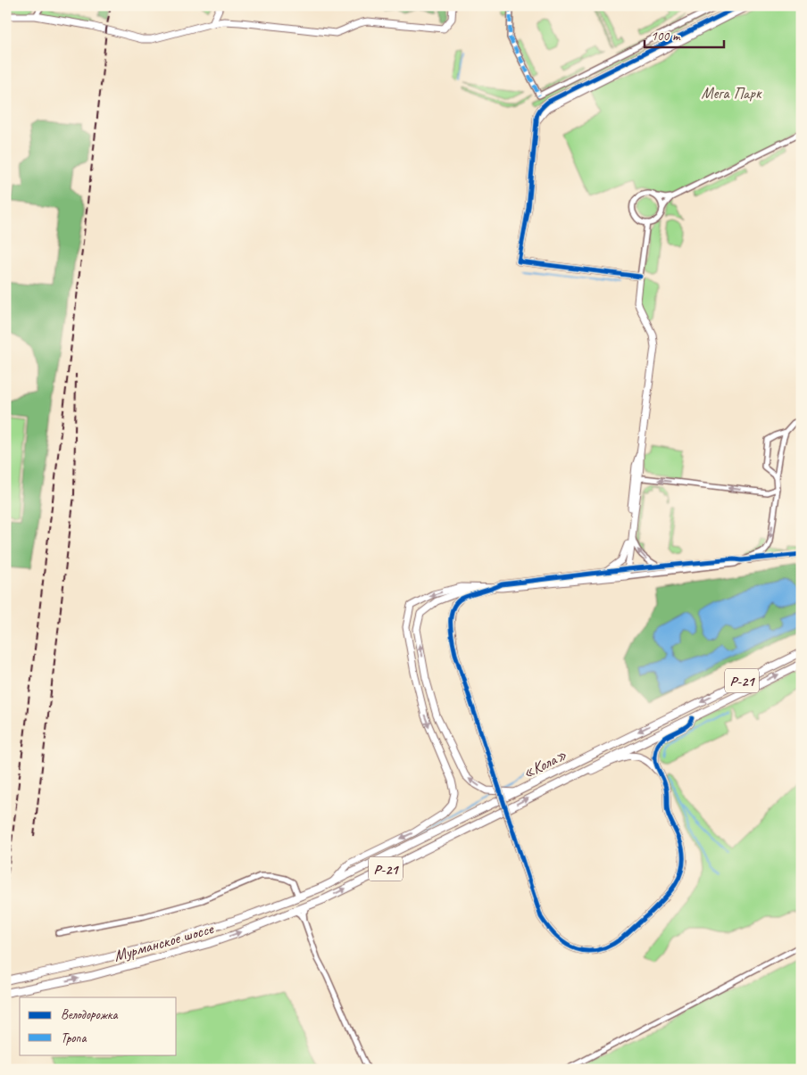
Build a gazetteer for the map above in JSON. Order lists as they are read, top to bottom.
{
  "streets": {
    "main road": ["Р-21", "«Кола»", "Мурманское шоссе"]
  },
  "crossings": [
    ["«Кола»", "Мурманское шоссе"]
  ],
  "parks": ["Мега Парк"],
  "legend": ["Велодорожка", "Тропа"],
  "scale_bar": "100 m"
}
